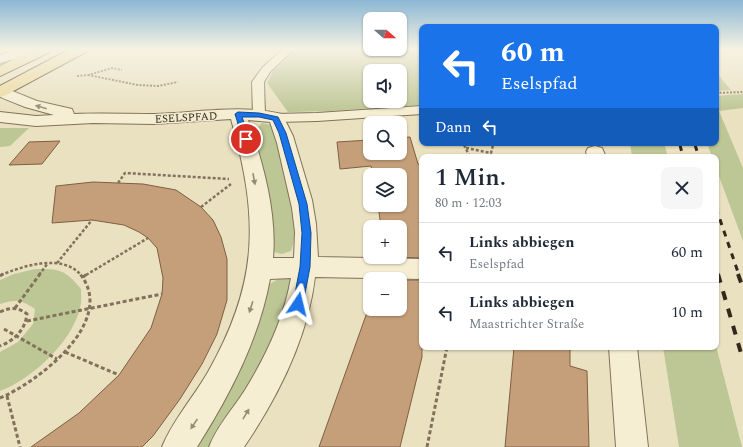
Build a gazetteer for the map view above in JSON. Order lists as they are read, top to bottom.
{
  "streets": {
    "street": ["ESELSPFAD"]
  },
  "north": "right",
  "page": {
    "map_buttons": ["+", "−"],
    "turn": ["60 m", "Eselspfad"],
    "then": "Dann",
    "heading": ["1 Min.", "80 m · 12:03"],
    "list": [
      {
        "name": "Links abbiegen",
        "note": "Eselspfad",
        "value": "60 m"
      },
      {
        "name": "Links abbiegen",
        "note": "Maastrichter Straße",
        "value": "10 m"
      }
    ]
  }
}
